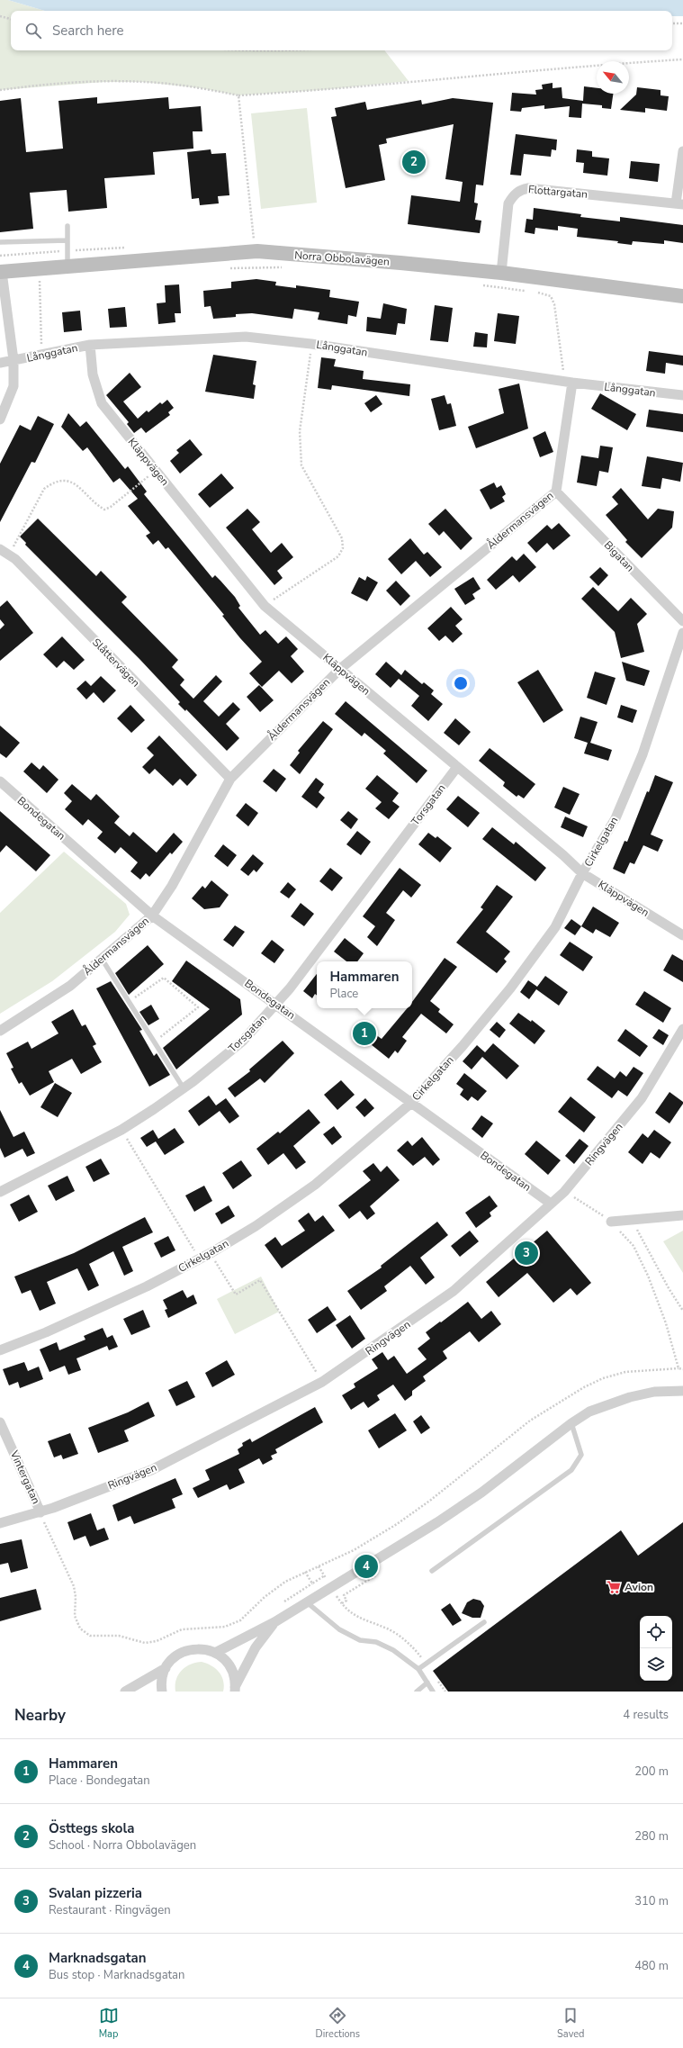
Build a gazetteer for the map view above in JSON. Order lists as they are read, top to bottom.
{
  "streets": {
    "street": [
      "Flottargatan",
      "Norra Obbolavägen",
      "Långgatan",
      "Kläppvägen",
      "Åldermansvägen",
      "Bigatan",
      "Slåttervägen",
      "Torsgatan",
      "Bondegatan",
      "Cirkelgatan",
      "Ringvägen",
      "Vintergatan"
    ]
  },
  "crossings": [
    ["Flottargatan", "Norra Obbolavägen"],
    ["Långgatan", "Kläppvägen"],
    ["Långgatan", "Åldermansvägen"],
    ["Kläppvägen", "Åldermansvägen"],
    ["Kläppvägen", "Torsgatan"],
    ["Kläppvägen", "Cirkelgatan"],
    ["Åldermansvägen", "Bigatan"],
    ["Åldermansvägen", "Slåttervägen"],
    ["Åldermansvägen", "Bondegatan"],
    ["Torsgatan", "Bondegatan"],
    ["Bondegatan", "Cirkelgatan"],
    ["Bondegatan", "Ringvägen"],
    ["Ringvägen", "Vintergatan"]
  ],
  "places": {
    "supermarket": ["Avion"]
  },
  "north": "top left",
  "page": {
    "search": "Search here",
    "pins": [
      "2",
      "1",
      "3",
      "4"
    ],
    "popup": ["Hammaren", "Place"],
    "heading": ["Nearby", "4 results"],
    "list": [
      {
        "mark": "1",
        "name": "Hammaren",
        "note": "Place · Bondegatan",
        "value": "200 m"
      },
      {
        "mark": "2",
        "name": "Östtegs skola",
        "note": "School · Norra Obbolavägen",
        "value": "280 m"
      },
      {
        "mark": "3",
        "name": "Svalan pizzeria",
        "note": "Restaurant · Ringvägen",
        "value": "310 m"
      },
      {
        "mark": "4",
        "name": "Marknadsgatan",
        "note": "Bus stop · Marknadsgatan",
        "value": "480 m"
      }
    ],
    "nav": ["Map", "Directions", "Saved"]
  }
}
